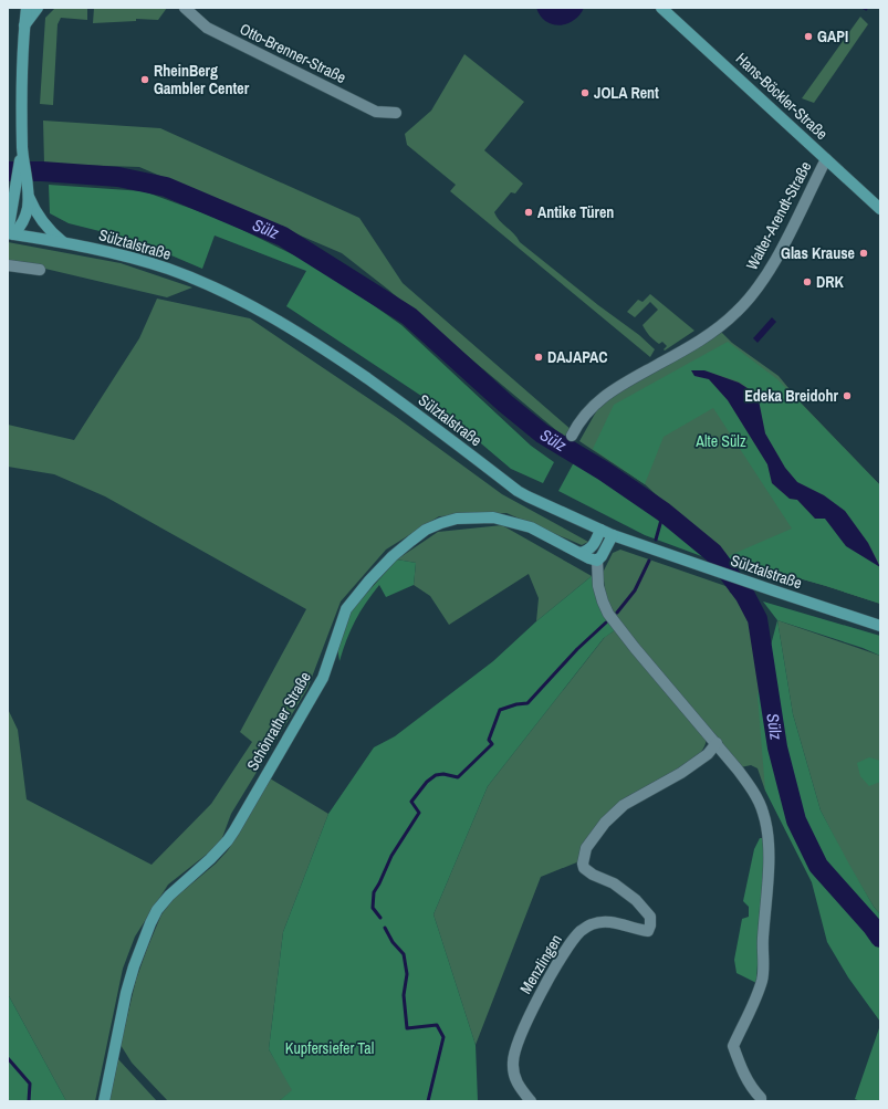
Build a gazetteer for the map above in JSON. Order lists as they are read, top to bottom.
{
  "streets": {
    "main road": ["Hans-Böckler-Straße", "Sülztalstraße", "Schönrather Straße"],
    "street": ["Otto-Brenner-Straße", "Walter-Arendt-Straße", "Menzlingen"]
  },
  "crossings": [
    ["Hans-Böckler-Straße", "Walter-Arendt-Straße"]
  ],
  "water": ["Sülz"],
  "parks": ["Alte Sülz", "Kupfersiefer Tal"],
  "places": [
    "GAPI",
    "RheinBerg Gambler Center",
    "JOLA Rent",
    "Antike Türen",
    "Glas Krause",
    "DRK",
    "DAJAPAC",
    "Edeka Breidohr"
  ]
}
